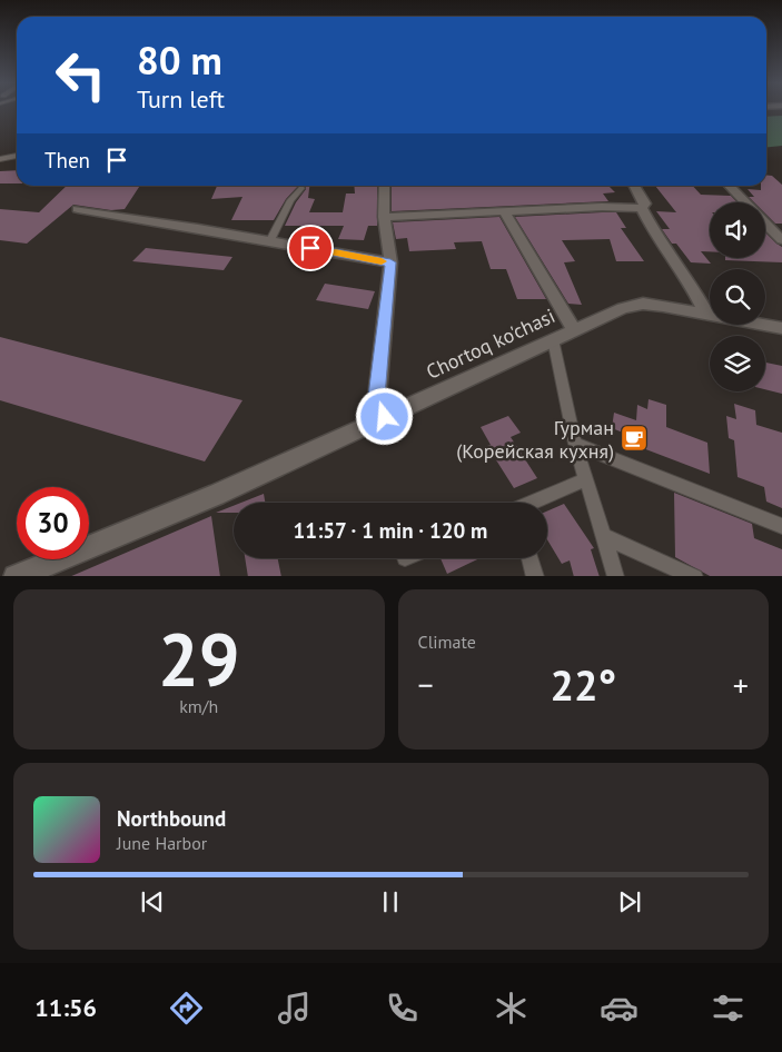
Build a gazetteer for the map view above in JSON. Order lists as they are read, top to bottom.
{
  "streets": {
    "street": ["Chortoq ko'chasi"]
  },
  "places": {
    "cafe": ["Гурман (Корейская кухня)"]
  },
  "page": {
    "turn": ["80 m", "Turn left"],
    "then": "Then",
    "limit": "30",
    "trip": "11:57 · 1 min · 120 m",
    "tile": [
      ["29", "km/h"],
      "Climate"
    ],
    "heat": ["−", "22°", "+"],
    "song": ["Northbound", "June Harbor"],
    "tabs": "11:56"
  }
}
